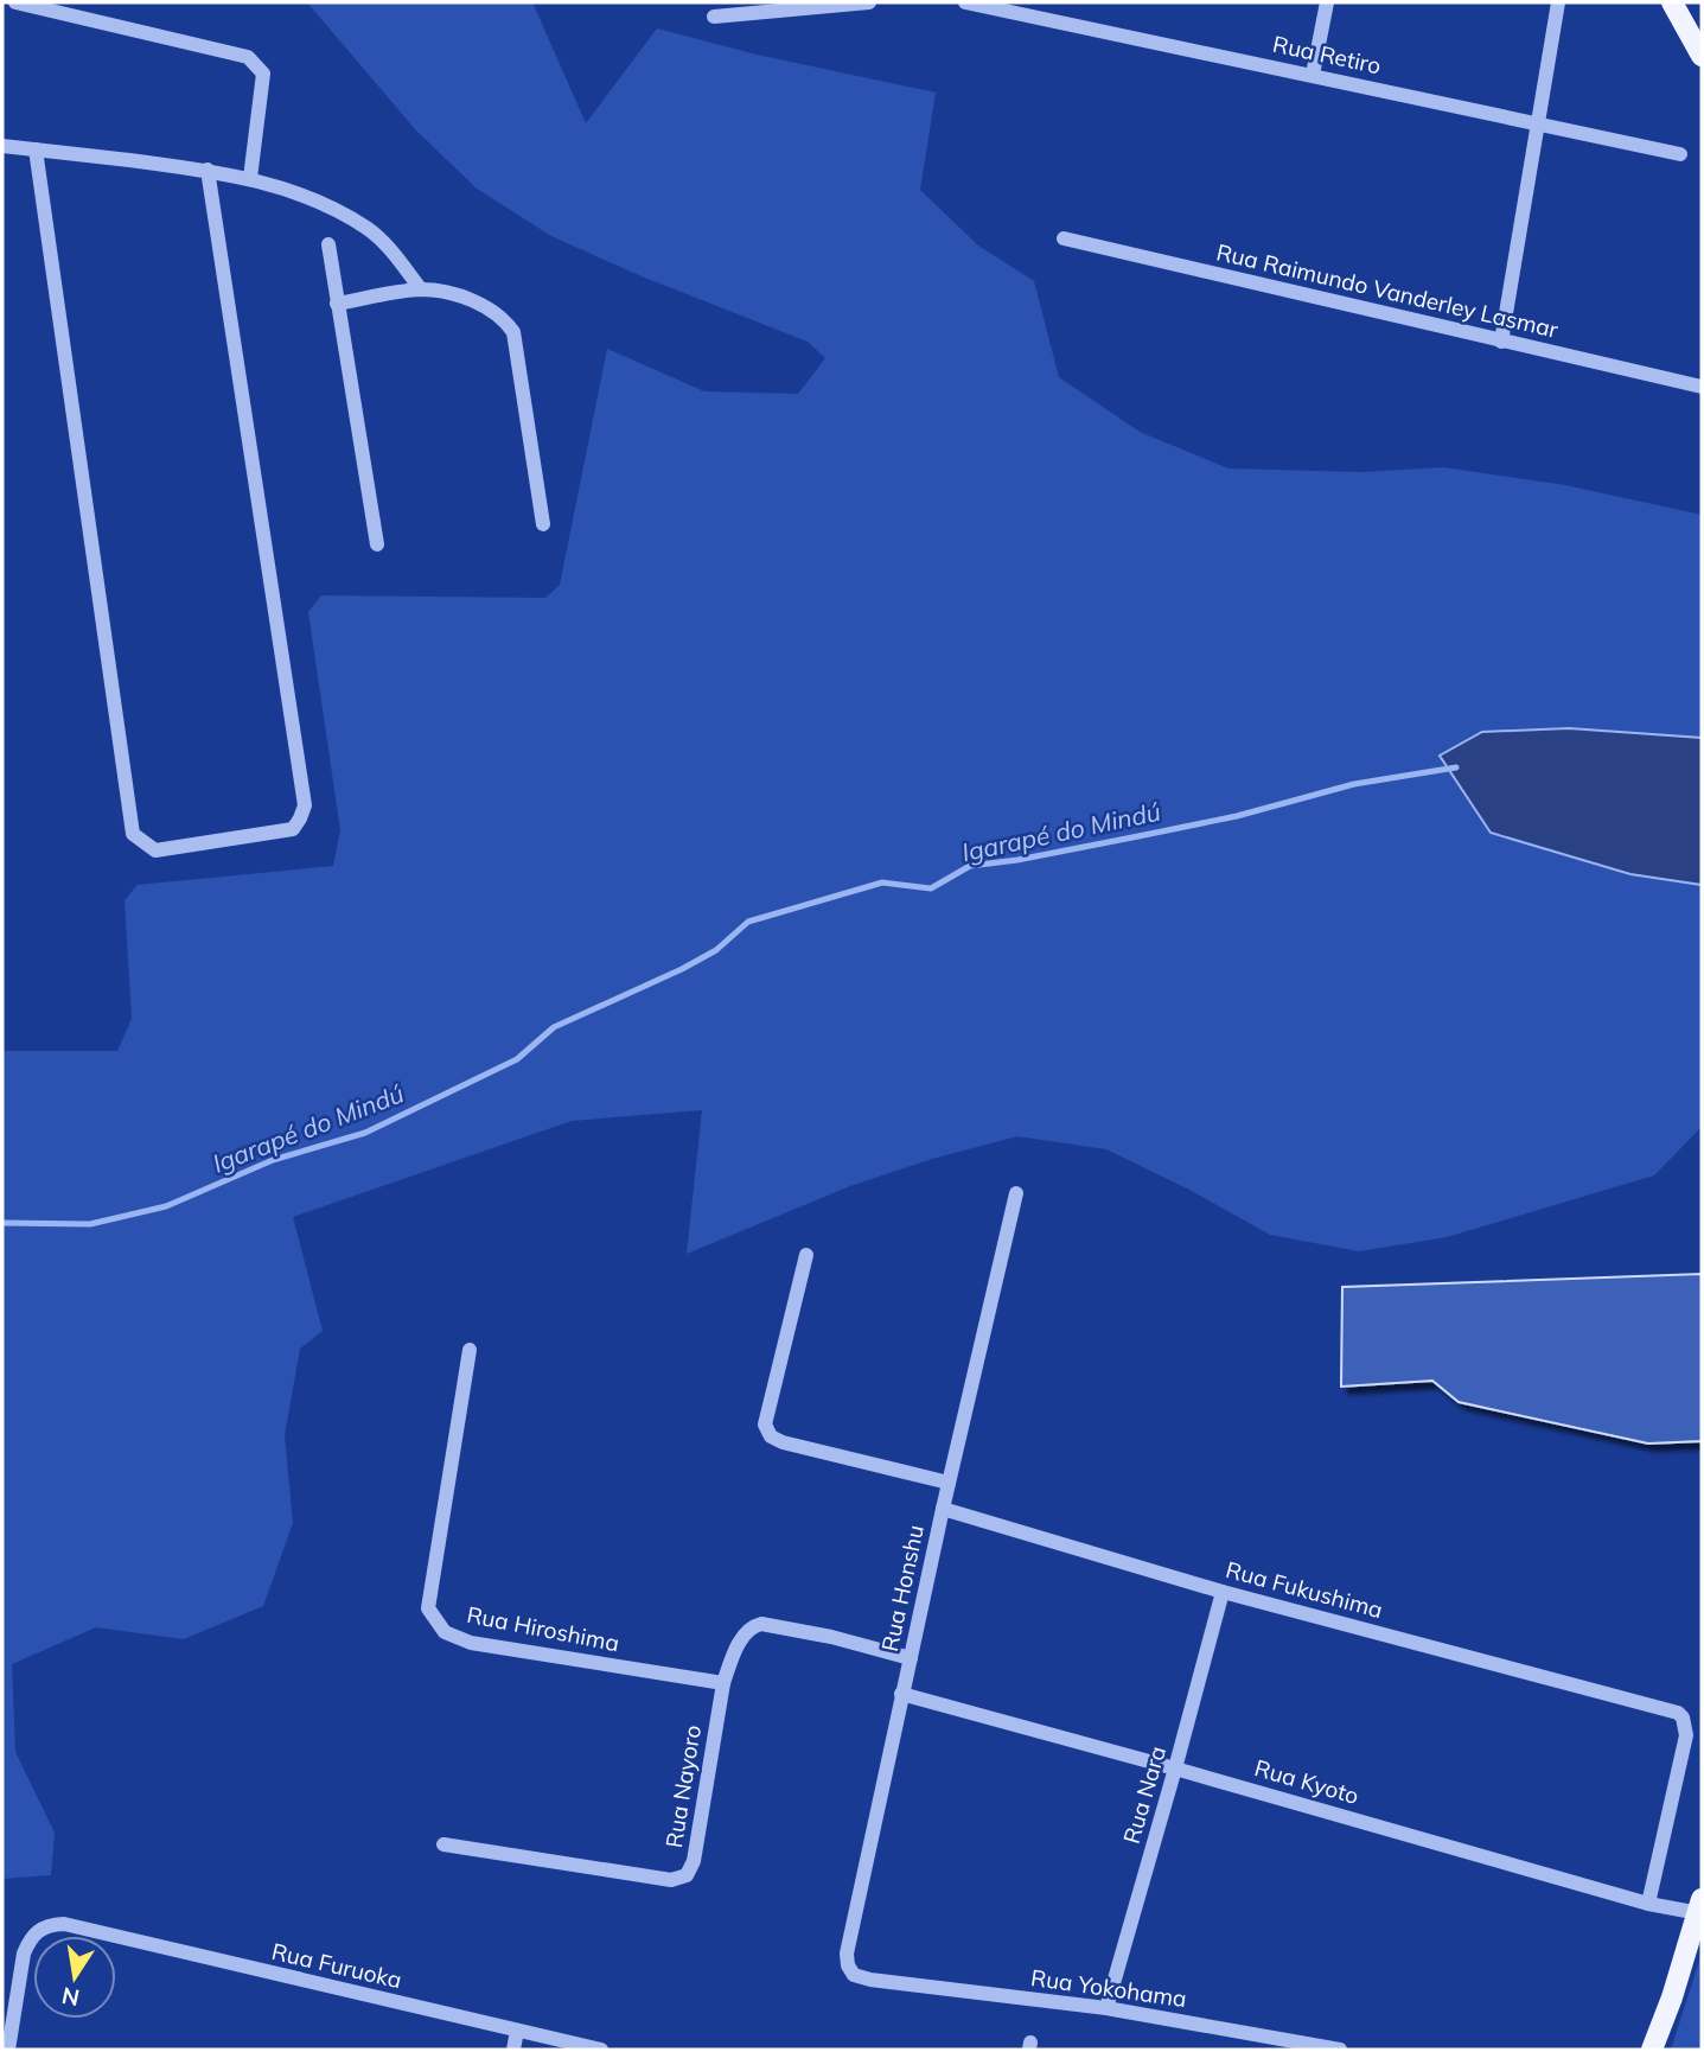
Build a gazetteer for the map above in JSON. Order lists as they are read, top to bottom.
{
  "streets": {
    "street": [
      "Rua Retiro",
      "Rua Raimundo Vanderley Lasmar",
      "Rua Honshu",
      "Rua Fukushima",
      "Rua Hiroshima",
      "Rua Kyoto",
      "Rua Nayoro",
      "Rua Nara",
      "Rua Furuoka",
      "Rua Yokohama"
    ]
  },
  "crossings": [
    ["Rua Honshu", "Rua Fukushima"],
    ["Rua Honshu", "Rua Kyoto"],
    ["Rua Honshu", "Rua Nayoro"],
    ["Rua Honshu", "Rua Yokohama"],
    ["Rua Fukushima", "Rua Kyoto"],
    ["Rua Fukushima", "Rua Nara"],
    ["Rua Hiroshima", "Rua Nayoro"],
    ["Rua Kyoto", "Rua Nara"],
    ["Rua Nara", "Rua Yokohama"]
  ],
  "water": ["Igarapé do Mindú"],
  "north": "bottom"
}
